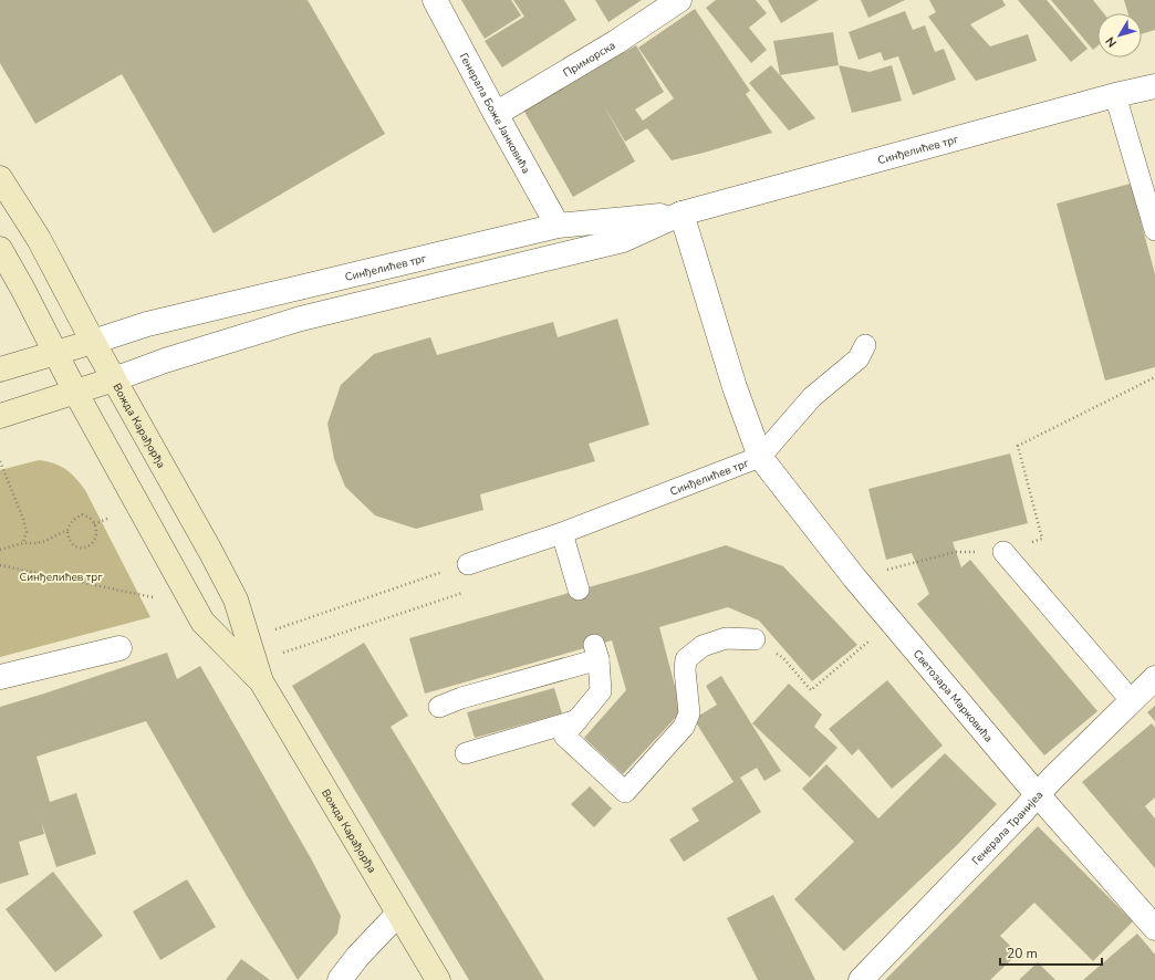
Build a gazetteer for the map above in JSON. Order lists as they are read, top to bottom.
{
  "streets": {
    "main road": ["Вожда Карађорђа"],
    "street": [
      "Приморска",
      "Генерала Боже Јанковића",
      "Синђелићев трг",
      "Светозара Марковића",
      "Генерала Транијеа"
    ]
  },
  "crossings": [
    ["Приморска", "Генерала Боже Јанковића"],
    ["Генерала Боже Јанковића", "Синђелићев трг"],
    ["Синђелићев трг", "Вожда Карађорђа"],
    ["Синђелићев трг", "Светозара Марковића"],
    ["Светозара Марковића", "Генерала Транијеа"]
  ],
  "parks": ["Синђелићев трг"],
  "scale_bar": "20 m",
  "north": "bottom left"
}
